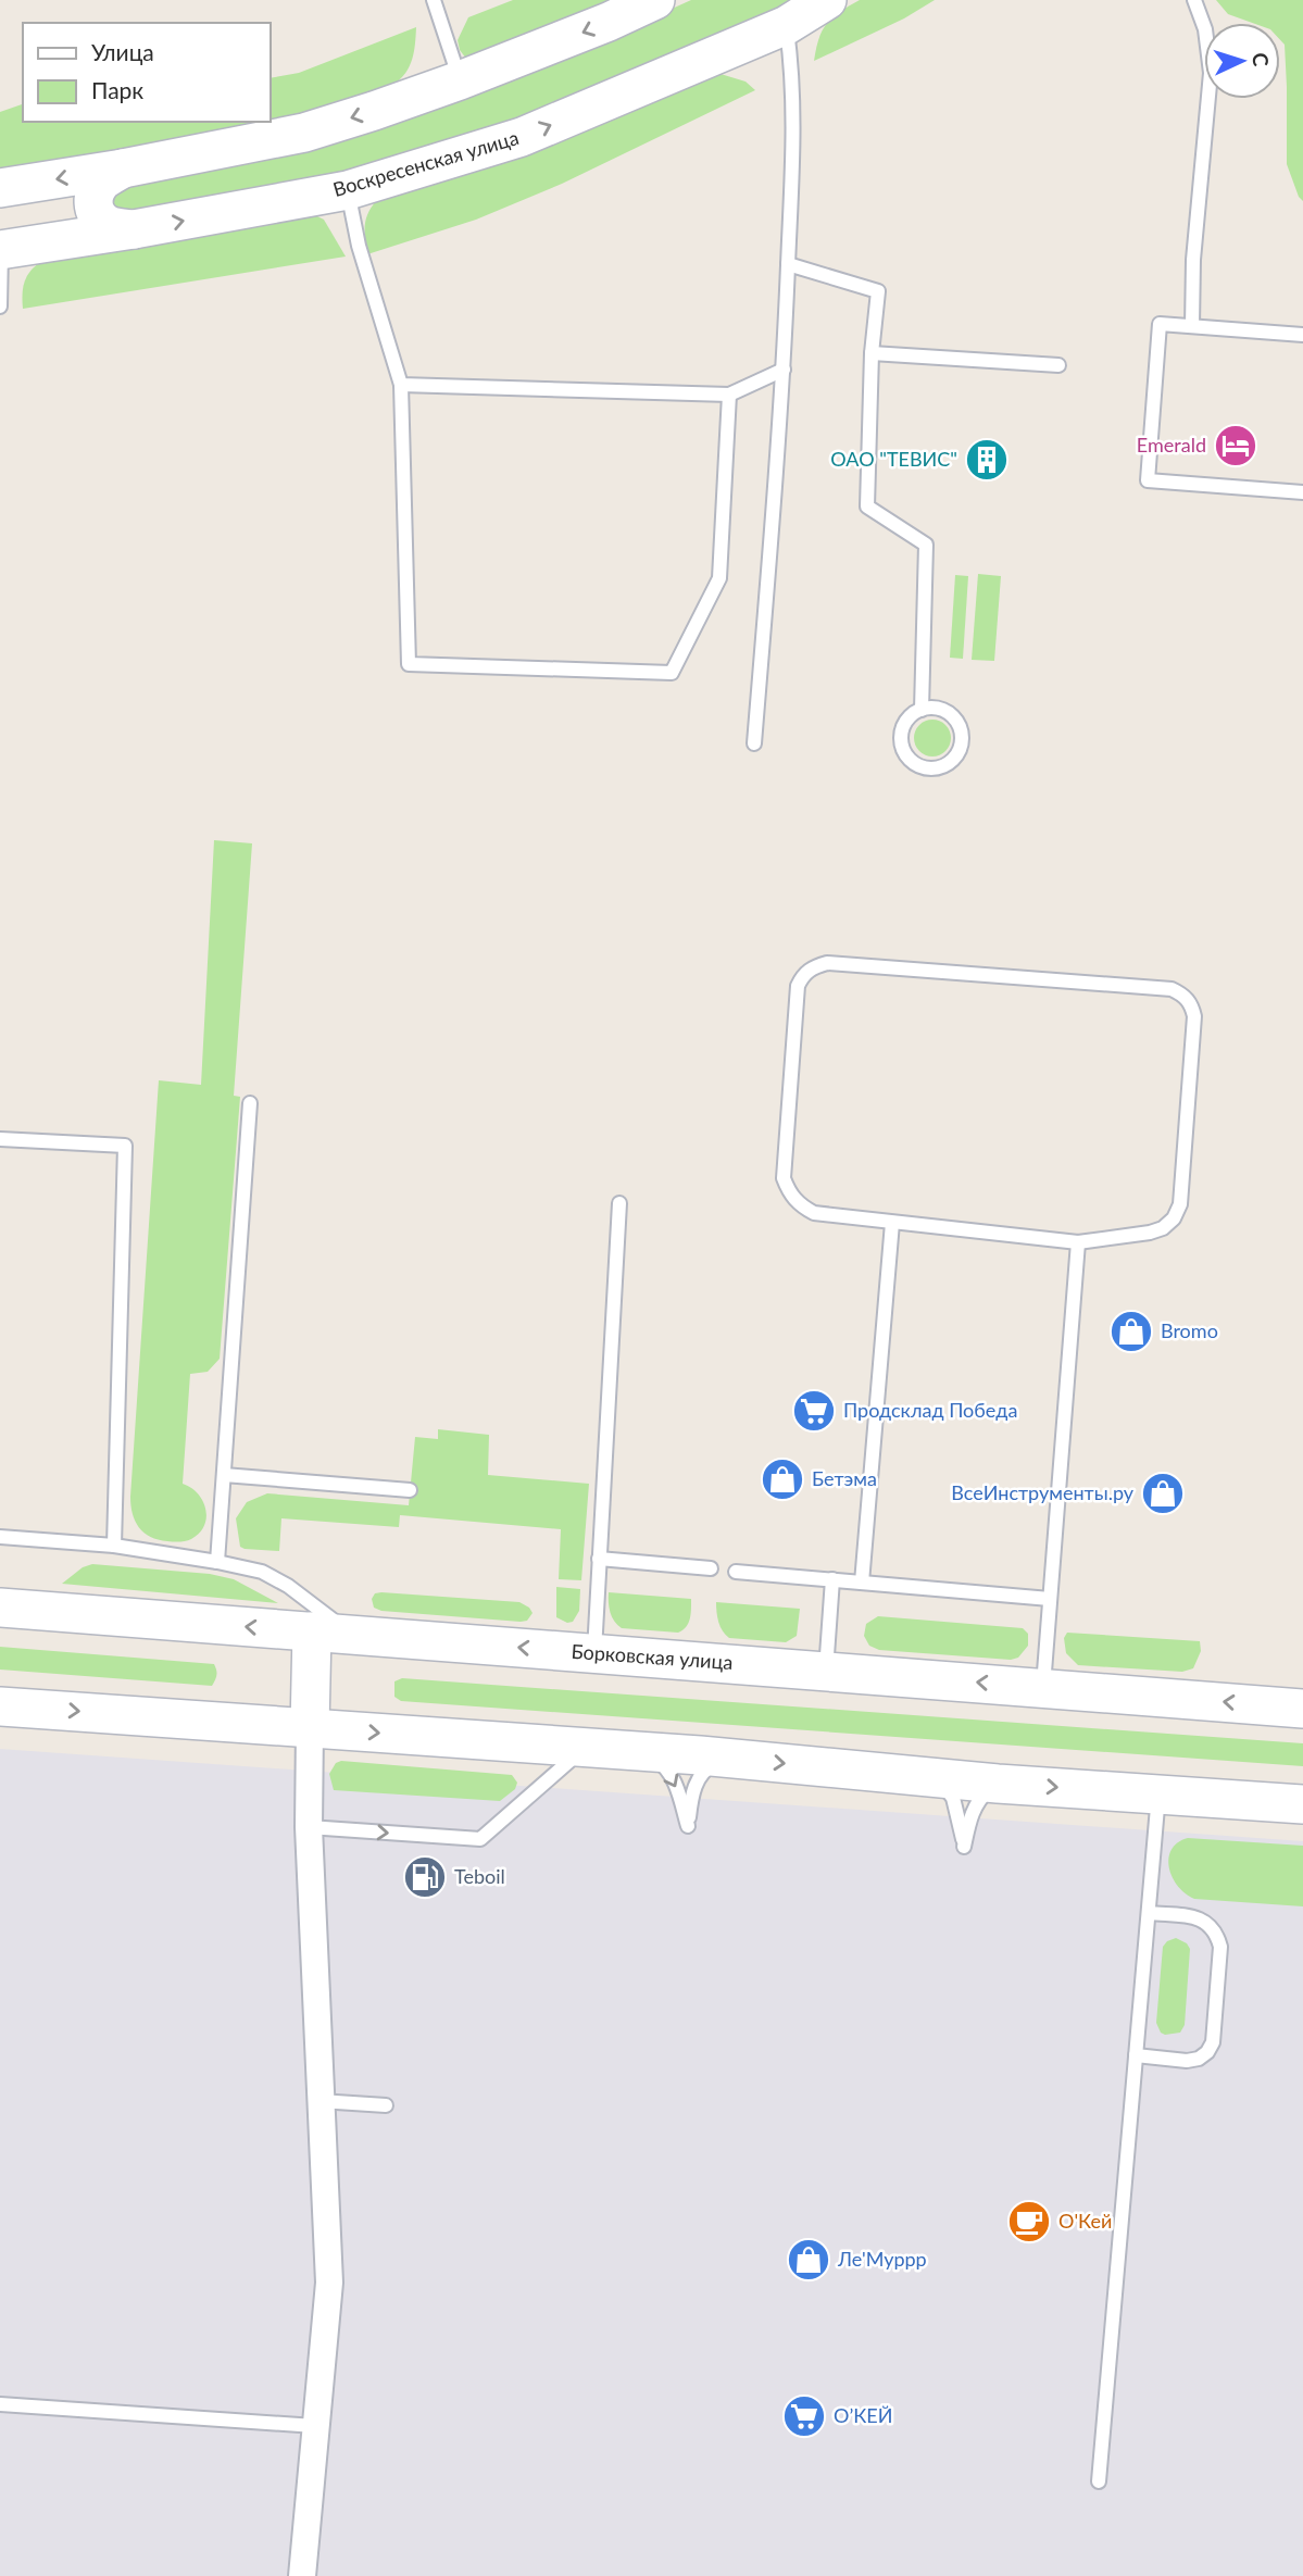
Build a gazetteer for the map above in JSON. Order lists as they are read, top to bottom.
{
  "streets": {
    "main road": ["Воскресенская улица", "Борковская улица"]
  },
  "places": {
    "hotel": ["Emerald"],
    "building": ["ОАО \"ТЕВИС\""],
    "shop": [
      "Bromo",
      "Бетэма",
      "ВсеИнструменты.ру",
      "Ле'Муррр"
    ],
    "supermarket": ["Продсклад Победа", "О’КЕЙ"],
    "fuel station": ["Teboil"],
    "cafe": ["О'Кей"]
  },
  "legend": ["Улица", "Парк"],
  "north": "right"
}
